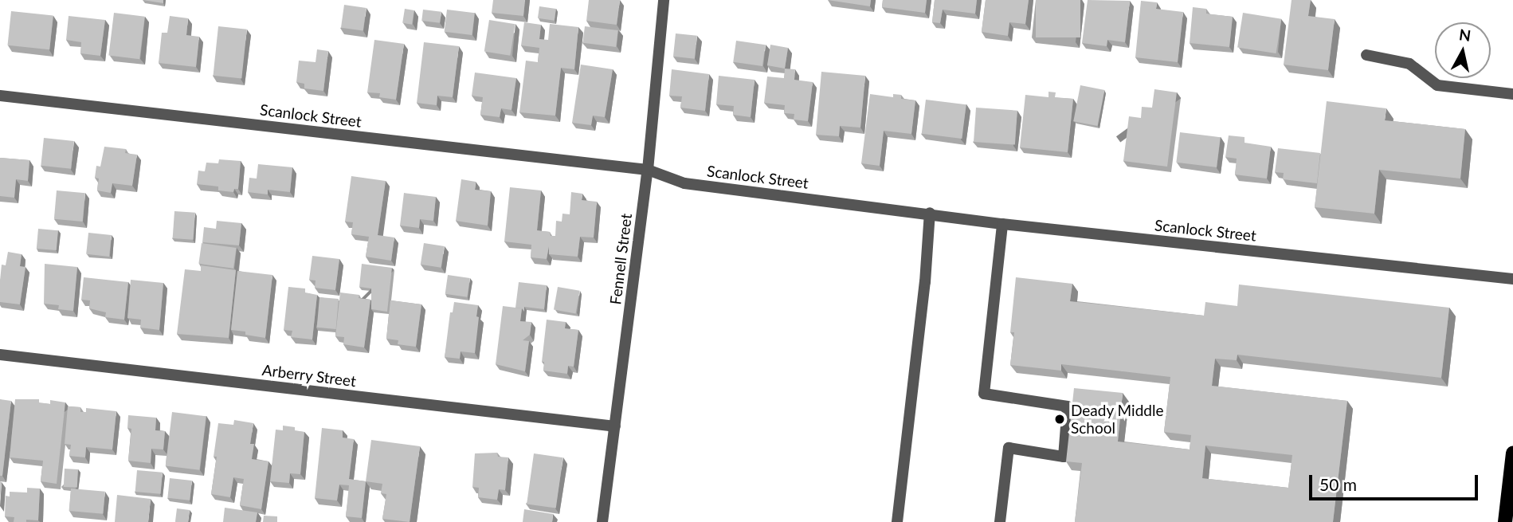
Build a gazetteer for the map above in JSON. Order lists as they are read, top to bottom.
{
  "streets": {
    "street": ["Scanlock Street", "Fennell Street", "Arberry Street"]
  },
  "crossings": [
    ["Scanlock Street", "Fennell Street"],
    ["Fennell Street", "Arberry Street"]
  ],
  "places": ["Deady Middle School"],
  "scale_bar": "50 m",
  "north": "top"
}
